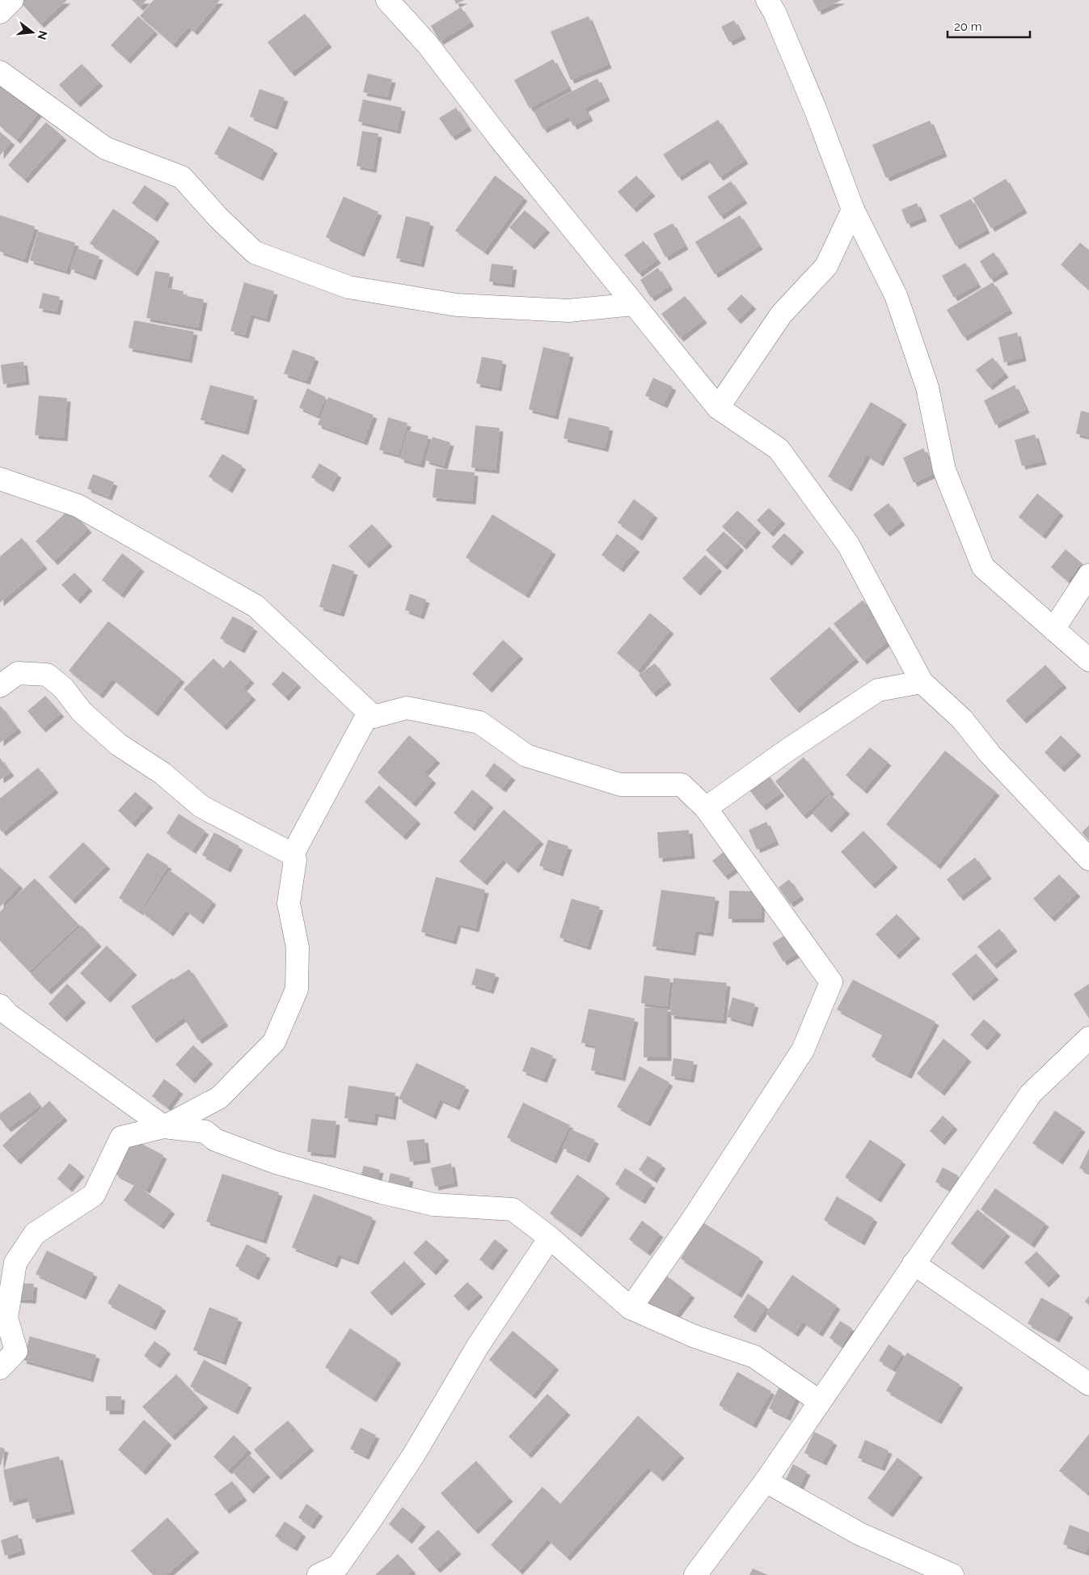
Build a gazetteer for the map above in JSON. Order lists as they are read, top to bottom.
{
  "scale_bar": "20 m",
  "north": "right"
}
